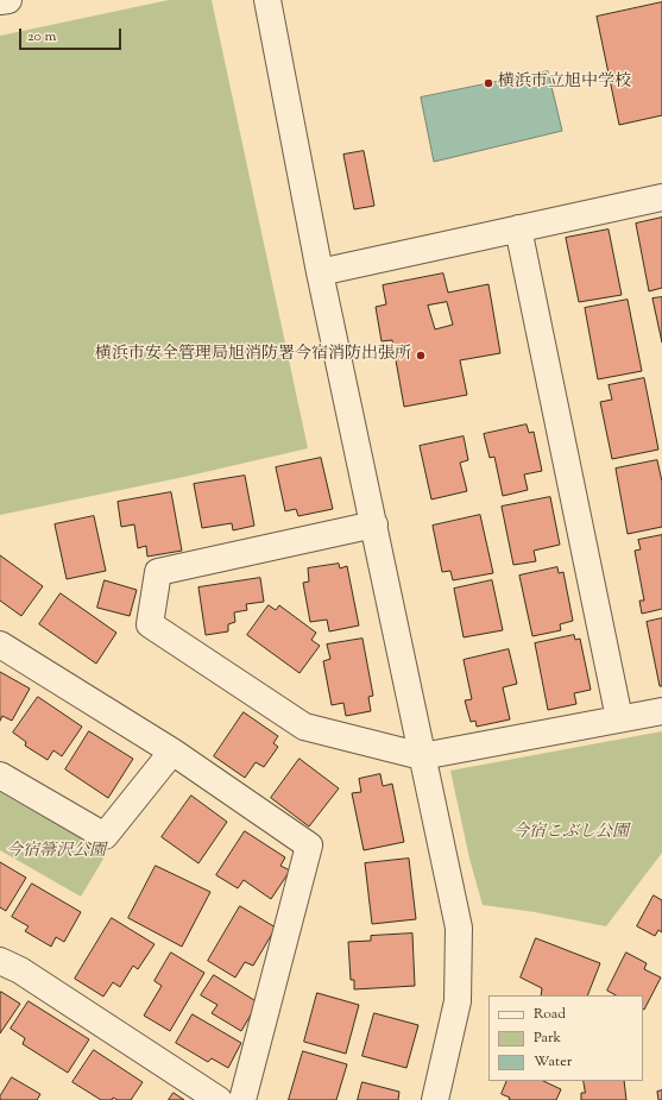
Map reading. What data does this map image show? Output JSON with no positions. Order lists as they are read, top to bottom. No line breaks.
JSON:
{"parks":["今宿こぶし公園","今宿箒沢公園"],"places":["横浜市立旭中学校","横浜市安全管理局旭消防署今宿消防出張所"],"legend":["Road","Park","Water"],"scale_bar":"20 m"}
